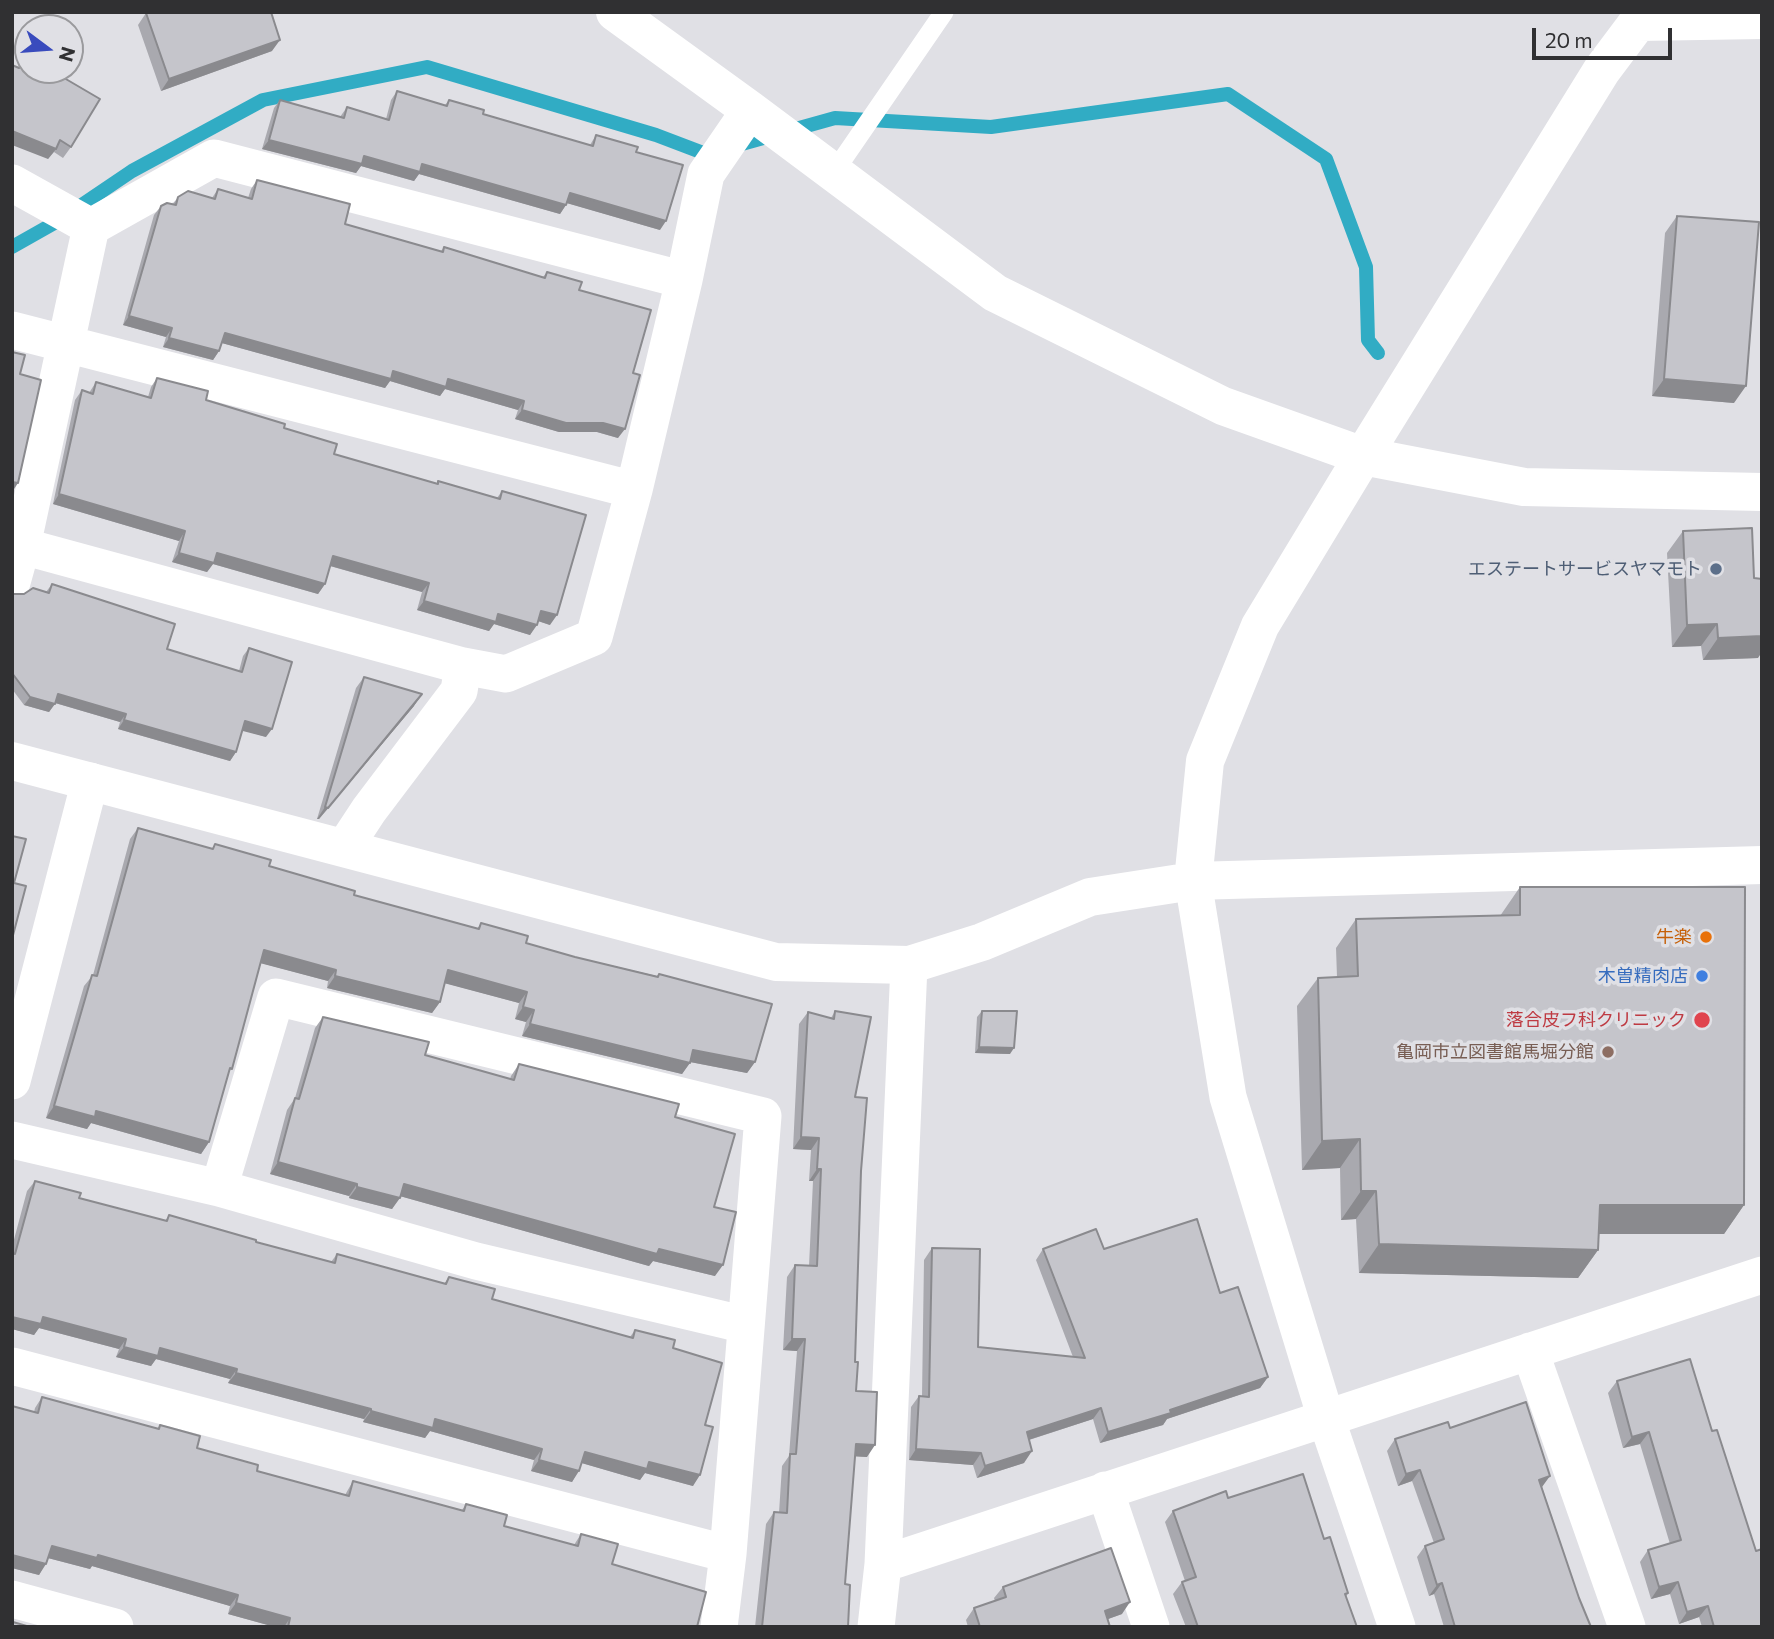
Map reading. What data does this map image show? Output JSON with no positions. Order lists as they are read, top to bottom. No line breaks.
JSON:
{"places":["エステートサービスヤマモト","牛楽","木曽精肉店","落合皮フ科クリニック","亀岡市立図書館馬堀分館"],"scale_bar":"20 m","north":"right"}
